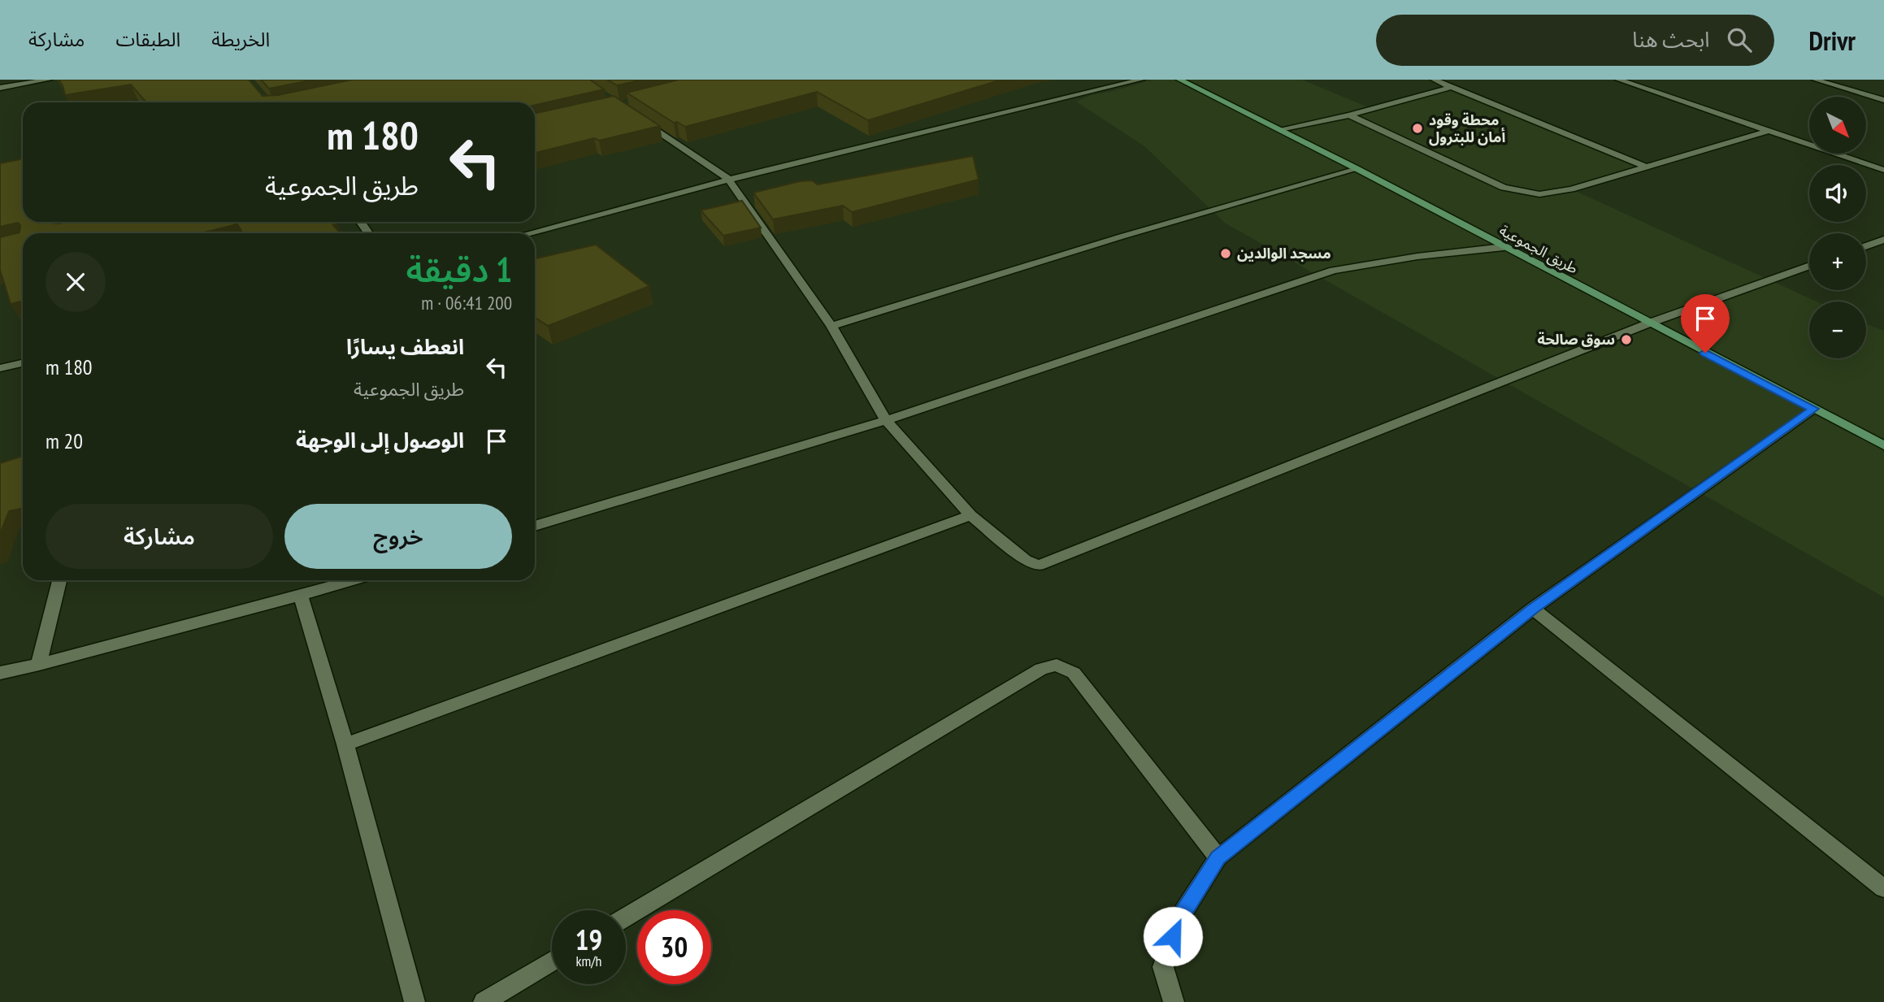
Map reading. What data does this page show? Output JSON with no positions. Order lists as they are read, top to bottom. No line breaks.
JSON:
{"streets":{"main road":["طريق الجموعية"]},"places":["محطة وقود أمان للبترول","مسجد الوالدين","سوق صالحة"],"north":"bottom right","page":{"header":"Drivr","search":"ابحث هنا","nav":["الخريطة","الطبقات","مشاركة"],"map_buttons":["+","−"],"turn":["180 m","طريق الجموعية"],"heading":["1 دقيقة","200 m · 06:41"],"list":[{"name":"انعطف يسارًا","note":"طريق الجموعية","value":"180 m"},{"name":"الوصول إلى الوجهة","value":"20 m"}],"buttons":["خروج","مشاركة"],"speed":"19 km/h","limit":"30"}}
